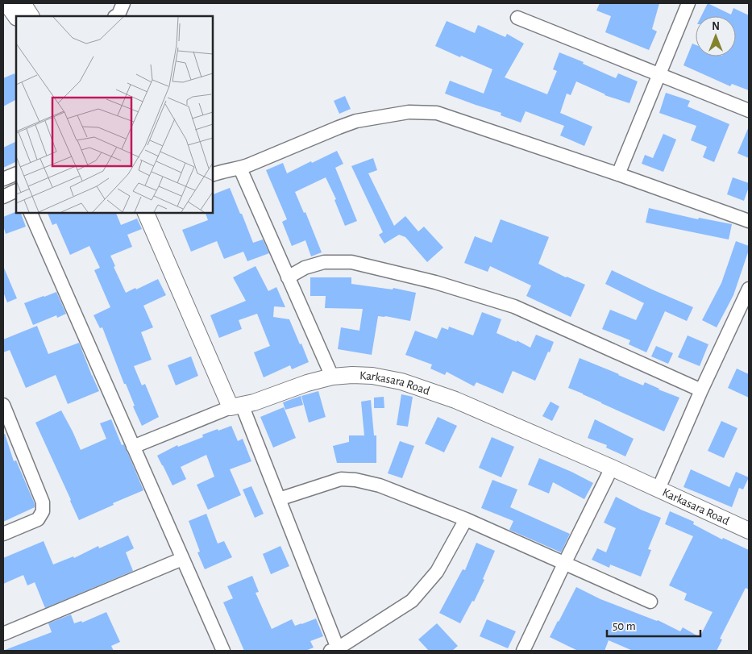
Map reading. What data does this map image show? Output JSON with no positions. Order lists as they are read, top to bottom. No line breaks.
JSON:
{"streets":{"main road":["Karkasara Road"]},"scale_bar":"50 m","north":"top"}
